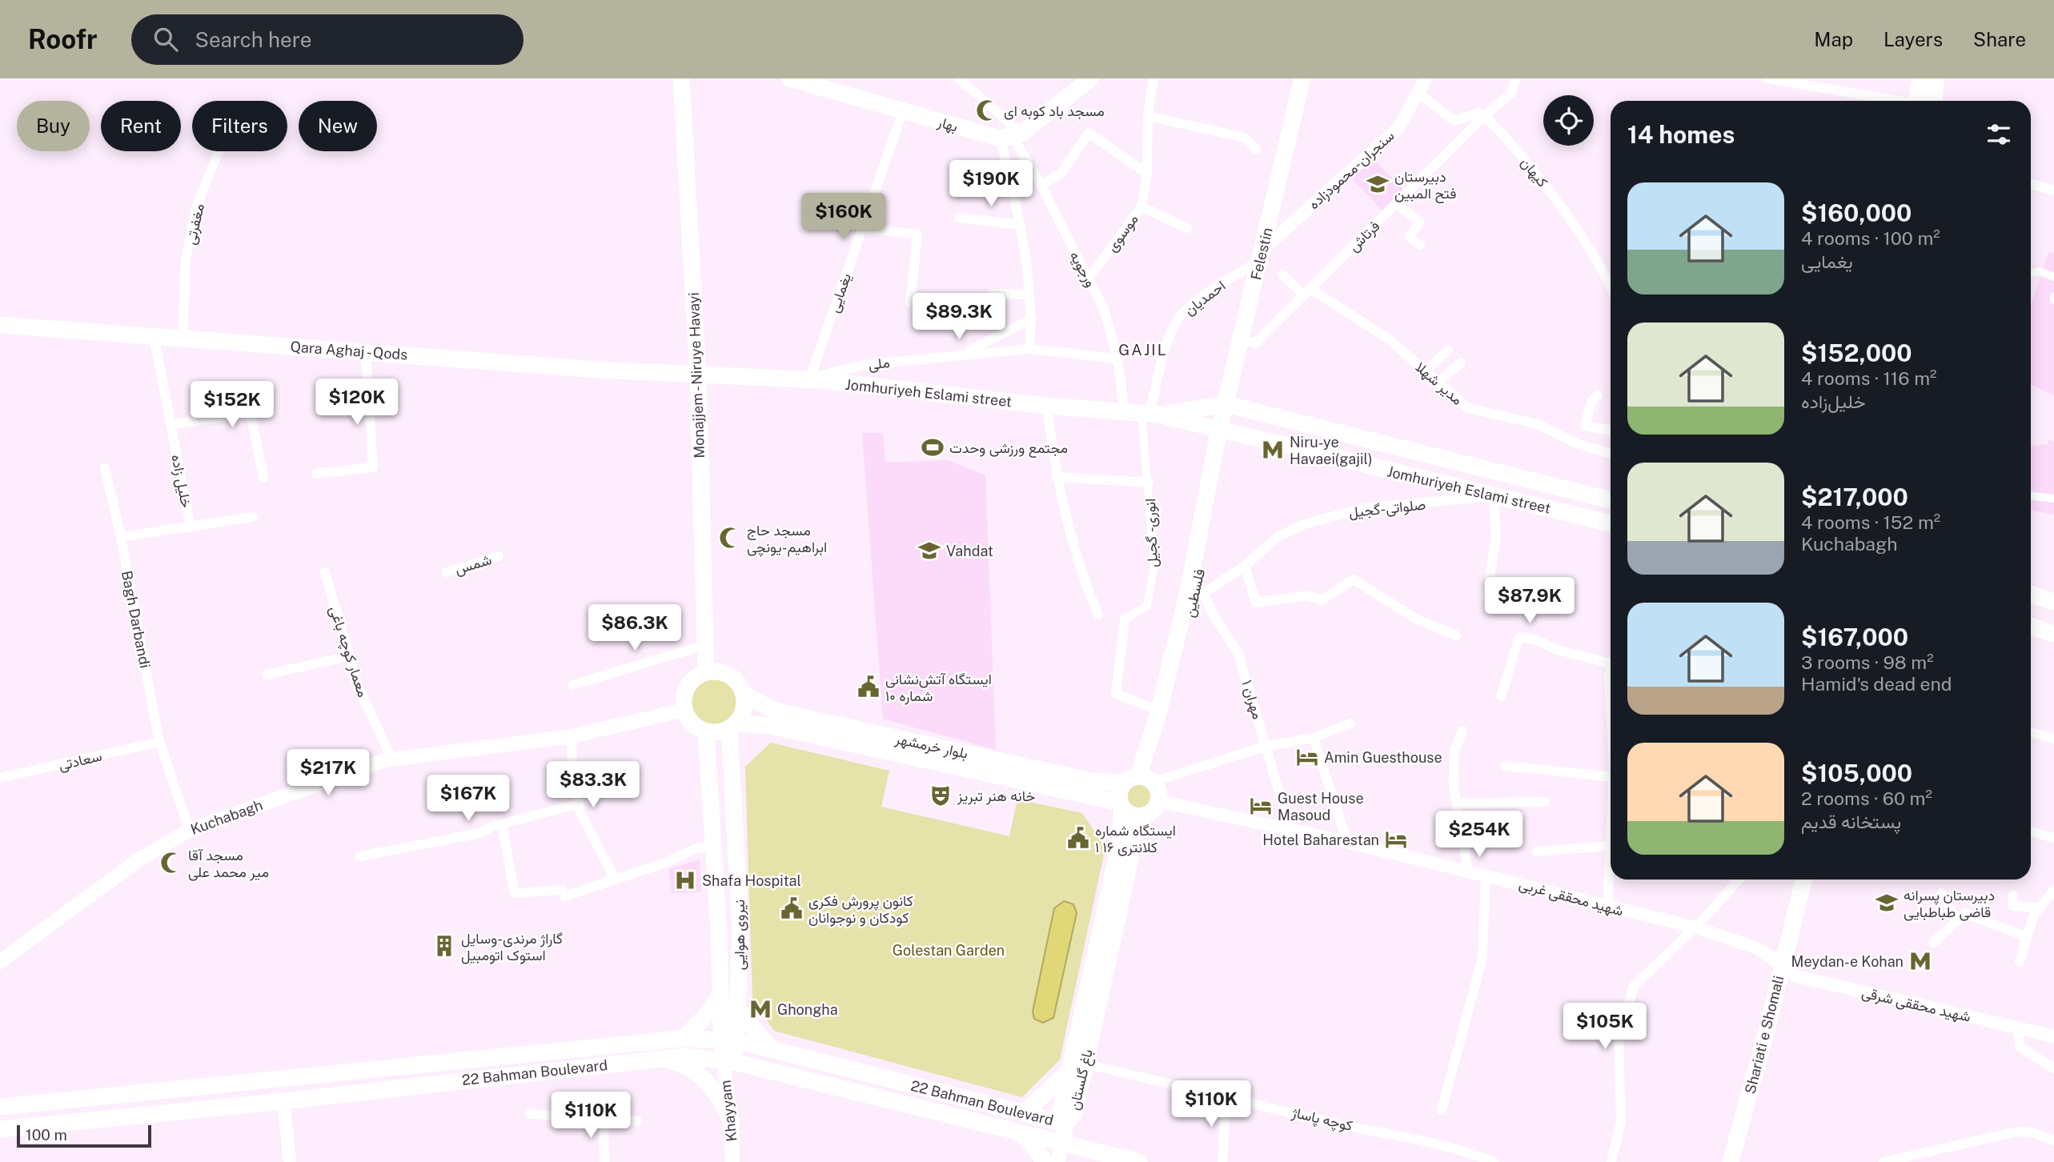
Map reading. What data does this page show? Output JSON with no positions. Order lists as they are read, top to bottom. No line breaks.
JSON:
{"streets":{"main road":["بهار","Felestin","Qara Aghaj - Qods","Monajjem - Niruye Havayi","Jomhuriyeh Eslami street","فلسطین","بلوار خرمشهر","Kuchabagh","نیروی هوایی","Shariati e Shomali","22 Bahman Boulevard","باغ گلستان","Khayyam"],"street":["سنجران-محمودزاده","کیهان","مغفرتی","موسوی","فرتاش","ورجویه","یغمایی","احمدیان","ملی","مدیر شهلا","خلیل زاده","صلواتی-گجیل","انوری - گجیل","شمس","Bagh Darbandi","معمار کوچه باغی","مهران ۱","سعادتی","شهید محققی غربی","شهید محققی شرقی","کوچه پاساژ"]},"crossings":[["بهار","ورجویه"],["بهار","یغمایی"],["سنجران-محمودزاده","Felestin"],["سنجران-محمودزاده","احمدیان"],["کیهان","فرتاش"],["مغفرتی","Qara Aghaj - Qods"],["موسوی","ورجویه"],["فرتاش","Felestin"],["فرتاش","مدیر شهلا"],["Felestin","احمدیان"],["Felestin","Jomhuriyeh Eslami street"],["Felestin","فلسطین"],["ورجویه","احمدیان"],["ورجویه","ملی"],["ورجویه","Jomhuriyeh Eslami street"],["ورجویه","انوری - گجیل"],["یغمایی","ملی"],["یغمایی","Jomhuriyeh Eslami street"],["احمدیان","Jomhuriyeh Eslami street"],["احمدیان","انوری - گجیل"],["Qara Aghaj - Qods","Monajjem - Niruye Havayi"],["Qara Aghaj - Qods","Jomhuriyeh Eslami street"],["Qara Aghaj - Qods","خلیل زاده"],["ملی","Jomhuriyeh Eslami street"],["Monajjem - Niruye Havayi","Jomhuriyeh Eslami street"],["Monajjem - Niruye Havayi","بلوار خرمشهر"],["Monajjem - Niruye Havayi","Kuchabagh"],["Monajjem - Niruye Havayi","نیروی هوایی"],["Jomhuriyeh Eslami street","صلواتی-گجیل"],["Jomhuriyeh Eslami street","انوری - گجیل"],["Jomhuriyeh Eslami street","فلسطین"],["صلواتی-گجیل","فلسطین"],["صلواتی-گجیل","مهران ۱"],["انوری - گجیل","فلسطین"],["فلسطین","مهران ۱"],["فلسطین","بلوار خرمشهر"],["فلسطین","شهید محققی غربی"],["فلسطین","باغ گلستان"],["Bagh Darbandi","سعادتی"],["Bagh Darbandi","Kuchabagh"],["معمار کوچه باغی","Kuchabagh"],["مهران ۱","شهید محققی غربی"],["بلوار خرمشهر","Kuchabagh"],["بلوار خرمشهر","شهید محققی غربی"],["بلوار خرمشهر","نیروی هوایی"],["بلوار خرمشهر","باغ گلستان"],["Kuchabagh","نیروی هوایی"],["شهید محققی غربی","شهید محققی شرقی"],["شهید محققی غربی","Shariati e Shomali"],["شهید محققی غربی","باغ گلستان"],["نیروی هوایی","22 Bahman Boulevard"],["شهید محققی شرقی","Shariati e Shomali"],["22 Bahman Boulevard","باغ گلستان"],["22 Bahman Boulevard","Khayyam"],["باغ گلستان","کوچه پاساژ"]],"districts":["GAJIL"],"parks":["Golestan Garden"],"places":{"mosque":["مسجد باد کوبه ای","مسجد حاج ابراهیم-یونچی","مسجد آقا میر محمد علی"],"school or university":["دبیرستان فتح المبین","Vahdat","دبیرستان پسرانه قاضی طباطبایی"],"sports":["مجتمع ورزشی وحدت"],"metro station":["Niru-ye Havaei(gajil)","Meydan-e Kohan","Ghongha"],"public building":["ایستگاه آتش‌نشانی شماره ۱۰","ایستگاه شماره ۱ کلانتری ۱۶","کانون پرورش فکری کودکان و نوجوانان"],"hotel":["Amin Guesthouse","Guest House Masoud","Hotel Baharestan"],"theatre":["خانه هنر تبریز"],"hospital":["Shafa Hospital"],"building":["گاراژ مرندی-وسایل استوک اتومبیل"]},"scale_bar":"100 m","page":{"header":"Roofr","search":"Search here","nav":["Map","Layers","Share"],"chip":["Buy","Rent","Filters","New"],"heading":"14 homes","price":["$190K","$160K","$89.3K","$120K","$152K","$87.9K","$86.3K","$217K","$83.3K","$167K","$254K","$105K","$110K","$110K"],"list":[{"name":"$160,000","note":"4 rooms · 100 m² · یغمایی"},{"name":"$152,000","note":"4 rooms · 116 m² · خلیل‌زاده"},{"name":"$217,000","note":"4 rooms · 152 m² · Kuchabagh"},{"name":"$167,000","note":"3 rooms · 98 m² · Hamid's dead end"},{"name":"$105,000","note":"2 rooms · 60 m² · پستخانه قدیم"}],"scale":"100 m"}}
